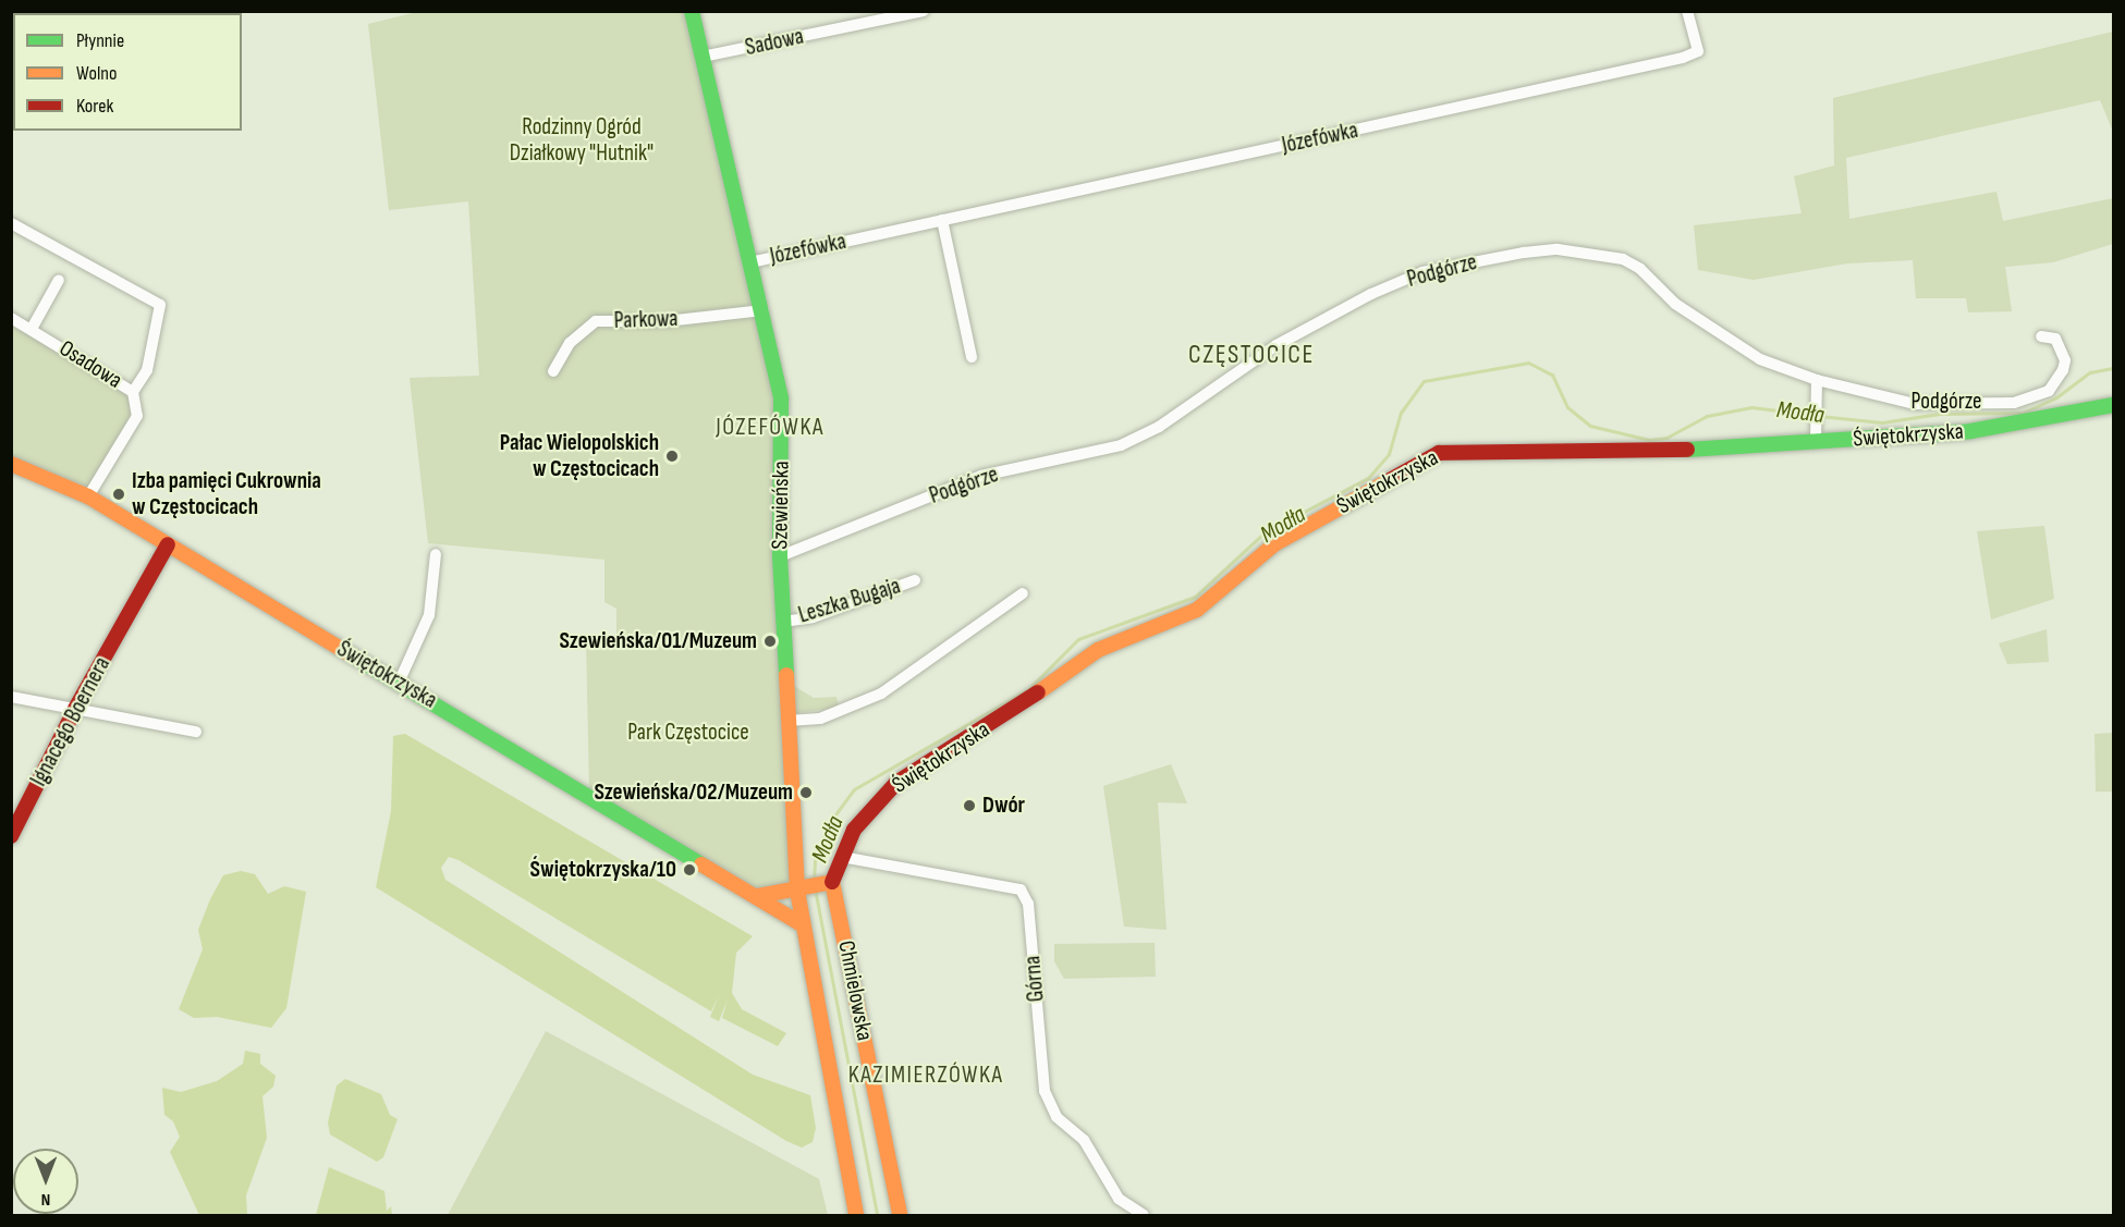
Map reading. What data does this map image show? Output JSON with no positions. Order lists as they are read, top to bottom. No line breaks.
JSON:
{"streets":{"street":["Sadowa","Józefówka","Podgórze","Parkowa","Osadowa","Świętokrzyska","Szewieńska","Leszka Bugaja","Ignacego Boernera","Górna","Chmielowska"]},"crossings":[["Sadowa","Szewieńska"],["Józefówka","Szewieńska"],["Podgórze","Szewieńska"],["Parkowa","Szewieńska"],["Osadowa","Świętokrzyska"],["Świętokrzyska","Szewieńska"],["Świętokrzyska","Ignacego Boernera"],["Świętokrzyska","Górna"],["Świętokrzyska","Chmielowska"],["Szewieńska","Leszka Bugaja"],["Szewieńska","Chmielowska"]],"districts":["CZĘSTOCICE","JÓZEFÓWKA","KAZIMIERZÓWKA"],"water":["Modła"],"parks":["Rodzinny Ogród Działkowy \"Hutnik\"","Park Częstocice"],"places":["Pałac Wielopolskich w Częstocicach","Izba pamięci Cukrownia w Częstocicach","Szewieńska/01/Muzeum","Szewieńska/02/Muzeum","Dwór","Świętokrzyska/10"],"legend":["Płynnie","Wolno","Korek"],"north":"bottom"}
